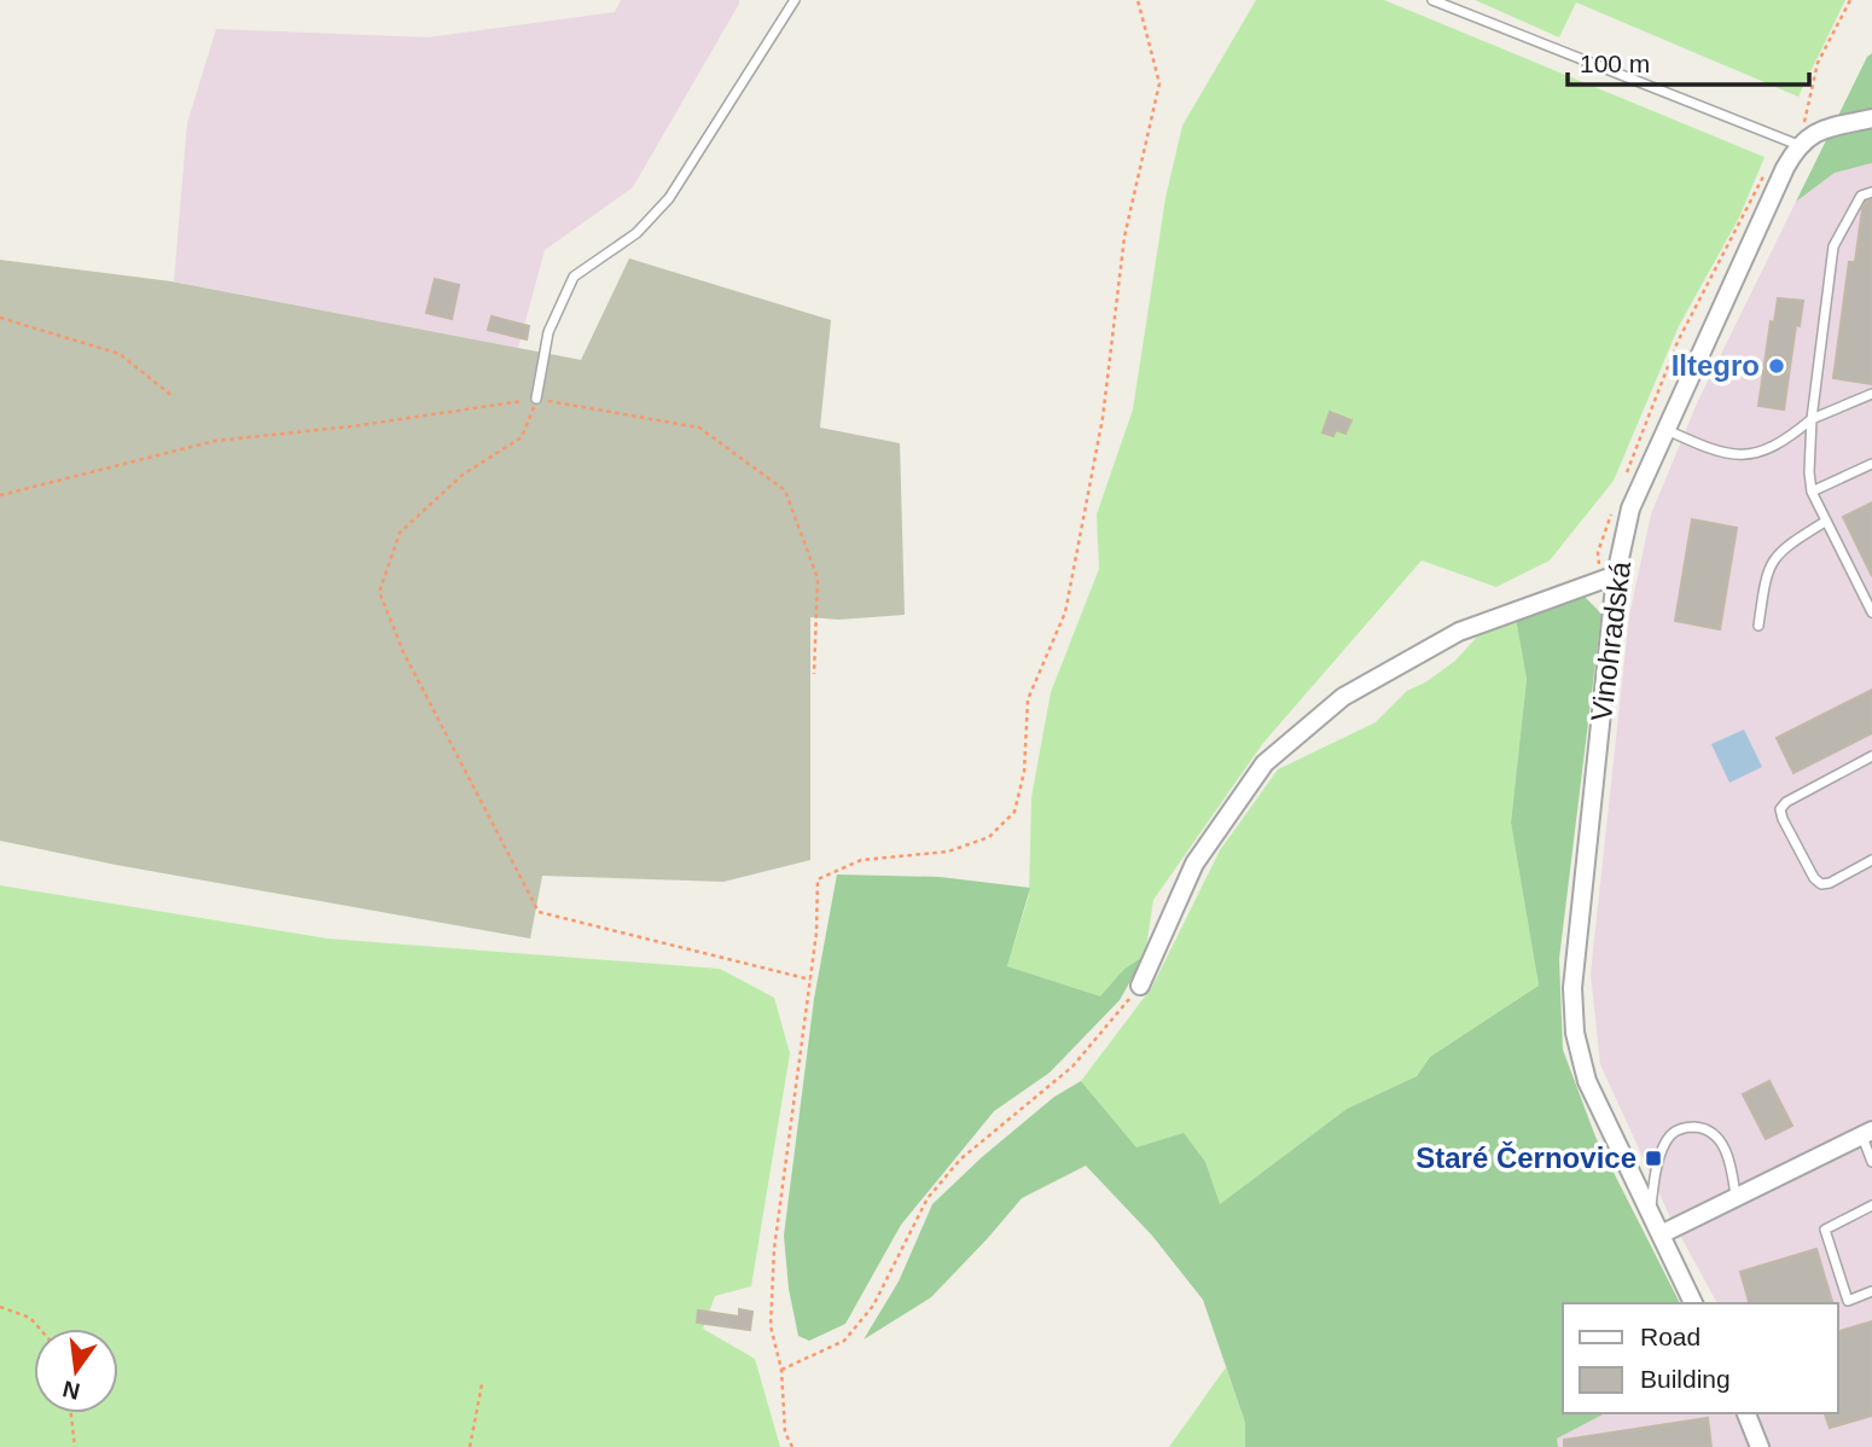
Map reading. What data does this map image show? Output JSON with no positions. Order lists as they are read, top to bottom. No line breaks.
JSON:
{"streets":{"street":["Vinohradská"]},"places":{"other":["Iltegro"],"transit":["Staré Černovice"]},"legend":["Road","Building"],"scale_bar":"100 m","north":"bottom"}
